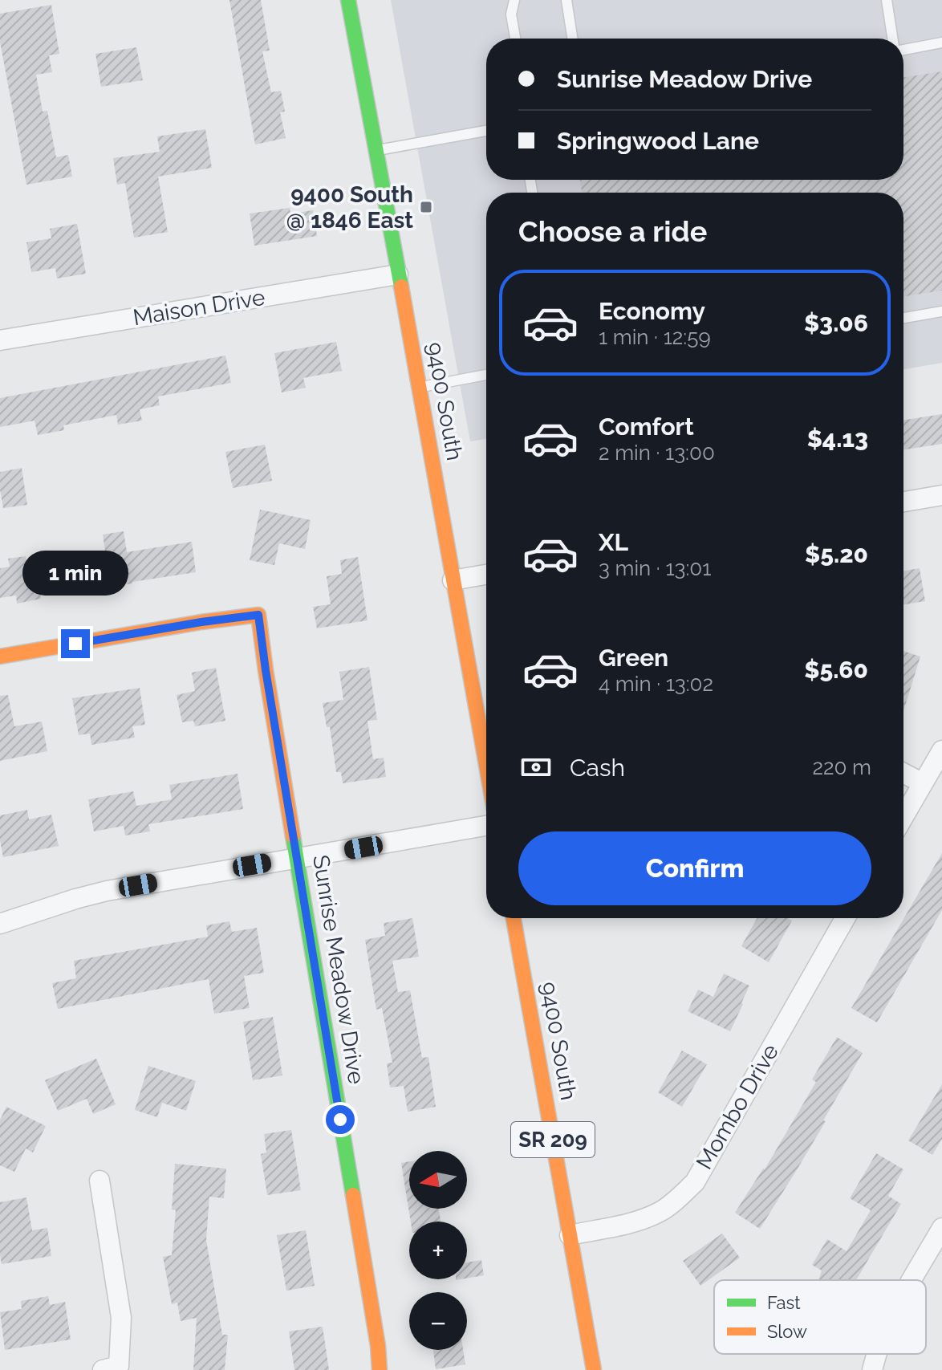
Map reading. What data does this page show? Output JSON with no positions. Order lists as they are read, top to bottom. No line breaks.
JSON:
{"streets":{"main road":["9400 South","Sunrise Meadow Drive","SR 209"],"street":["Maison Drive","Mombo Drive"]},"crossings":[["Maison Drive","9400 South"],["9400 South","Mombo Drive"]],"places":{"transit":["9400 South @ 1846 East"]},"legend":["Fast","Slow"],"north":"left","page":{"banner":["Sunrise Meadow Drive","Springwood Lane"],"heading":"Choose a ride","list":[{"name":"Economy","note":"1 min · 12:59","value":"$3.06"},{"name":"Comfort","note":"2 min · 13:00","value":"$4.13"},{"name":"XL","note":"3 min · 13:01","value":"$5.20"},{"name":"Green","note":"4 min · 13:02","value":"$5.60"}],"bubble":"1 min","pay":["Cash","220 m"],"buttons":"Confirm","map_buttons":["+","−"]}}
